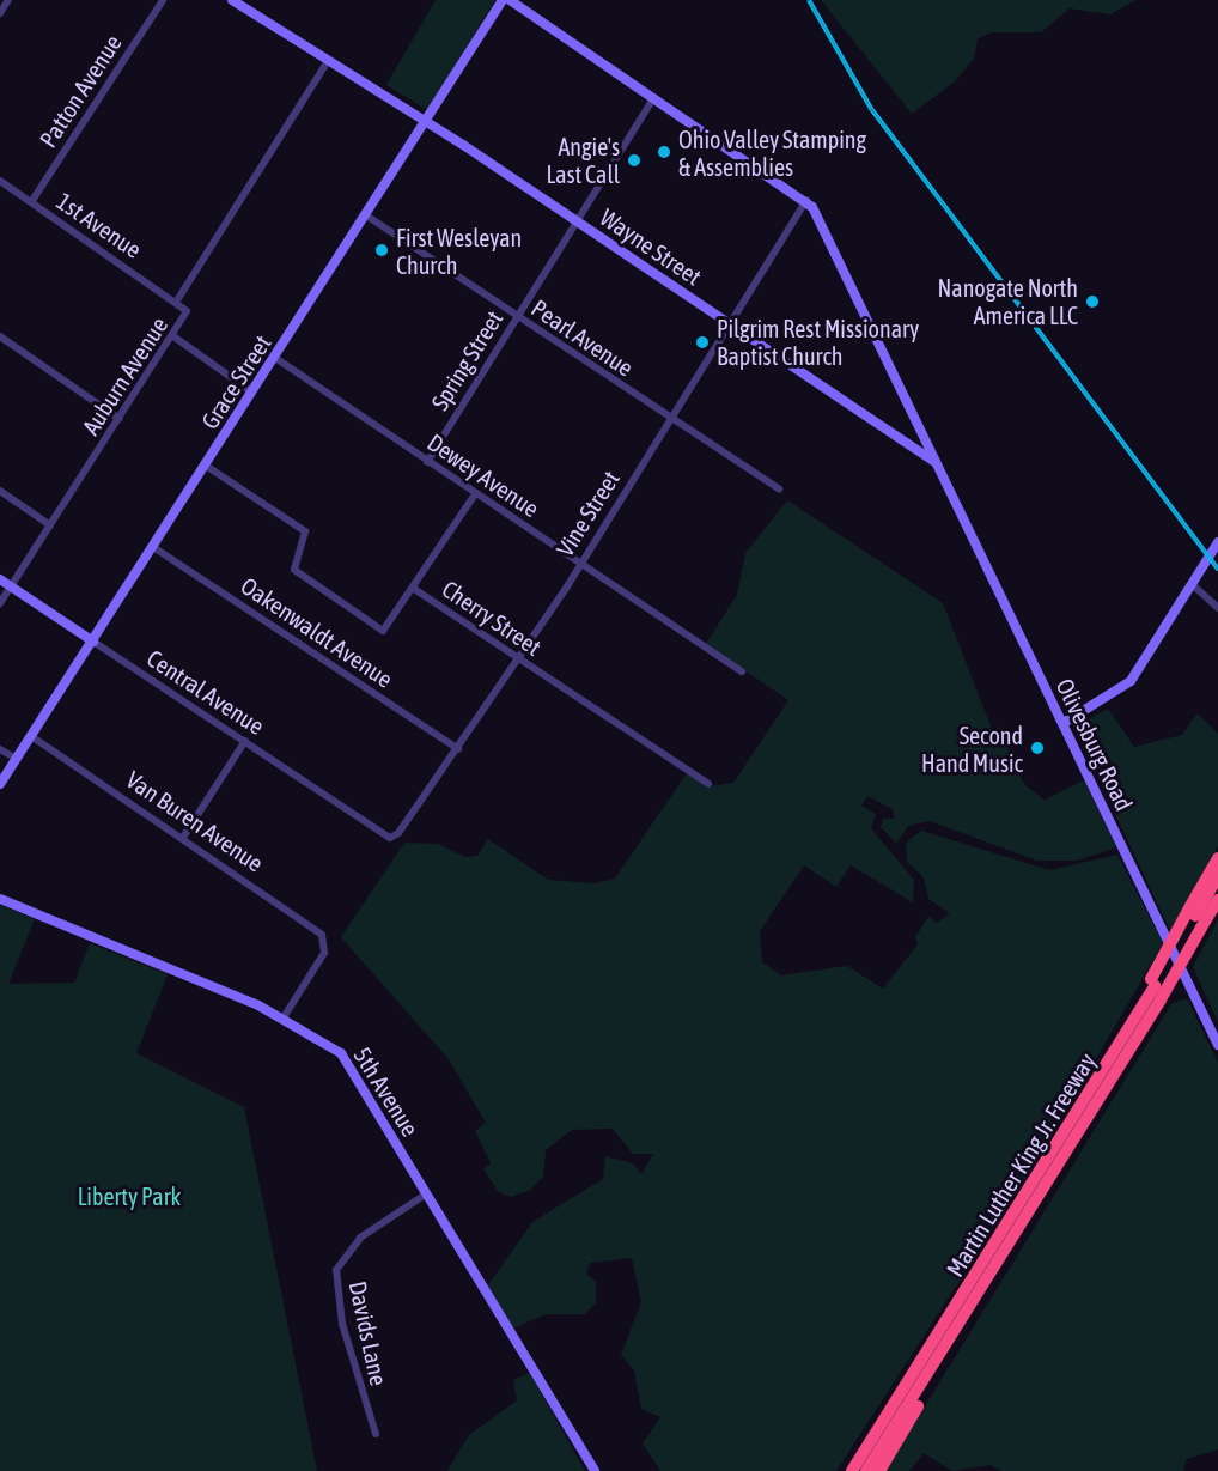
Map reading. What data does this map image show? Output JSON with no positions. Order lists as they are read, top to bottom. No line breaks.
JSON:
{"streets":{"highway":["Martin Luther King Jr. Freeway"],"street":["Patton Avenue","1st Avenue","Wayne Street","Pearl Avenue","Spring Street","Auburn Avenue","Grace Street","Dewey Avenue","Vine Street","Cherry Street","Oakenwaldt Avenue","Central Avenue","Olivesburg Road","Van Buren Avenue","5th Avenue","Davids Lane"]},"crossings":[["Patton Avenue","1st Avenue"],["1st Avenue","Auburn Avenue"],["Wayne Street","Spring Street"],["Wayne Street","Auburn Avenue"],["Wayne Street","Grace Street"],["Wayne Street","Vine Street"],["Wayne Street","Olivesburg Road"],["Pearl Avenue","Spring Street"],["Pearl Avenue","Grace Street"],["Pearl Avenue","Vine Street"],["Spring Street","Dewey Avenue"],["Auburn Avenue","Central Avenue"],["Grace Street","Dewey Avenue"],["Grace Street","Cherry Street"],["Grace Street","Oakenwaldt Avenue"],["Grace Street","Central Avenue"],["Grace Street","Van Buren Avenue"],["Dewey Avenue","Vine Street"],["Vine Street","Cherry Street"],["Vine Street","Oakenwaldt Avenue"],["Vine Street","Central Avenue"],["Vine Street","Olivesburg Road"],["Van Buren Avenue","5th Avenue"],["5th Avenue","Davids Lane"]],"parks":["Liberty Park"],"places":["Ohio Valley Stamping & Assemblies","Angie's Last Call","First Wesleyan Church","Nanogate North America LLC","Pilgrim Rest Missionary Baptist Church","Second Hand Music"]}
